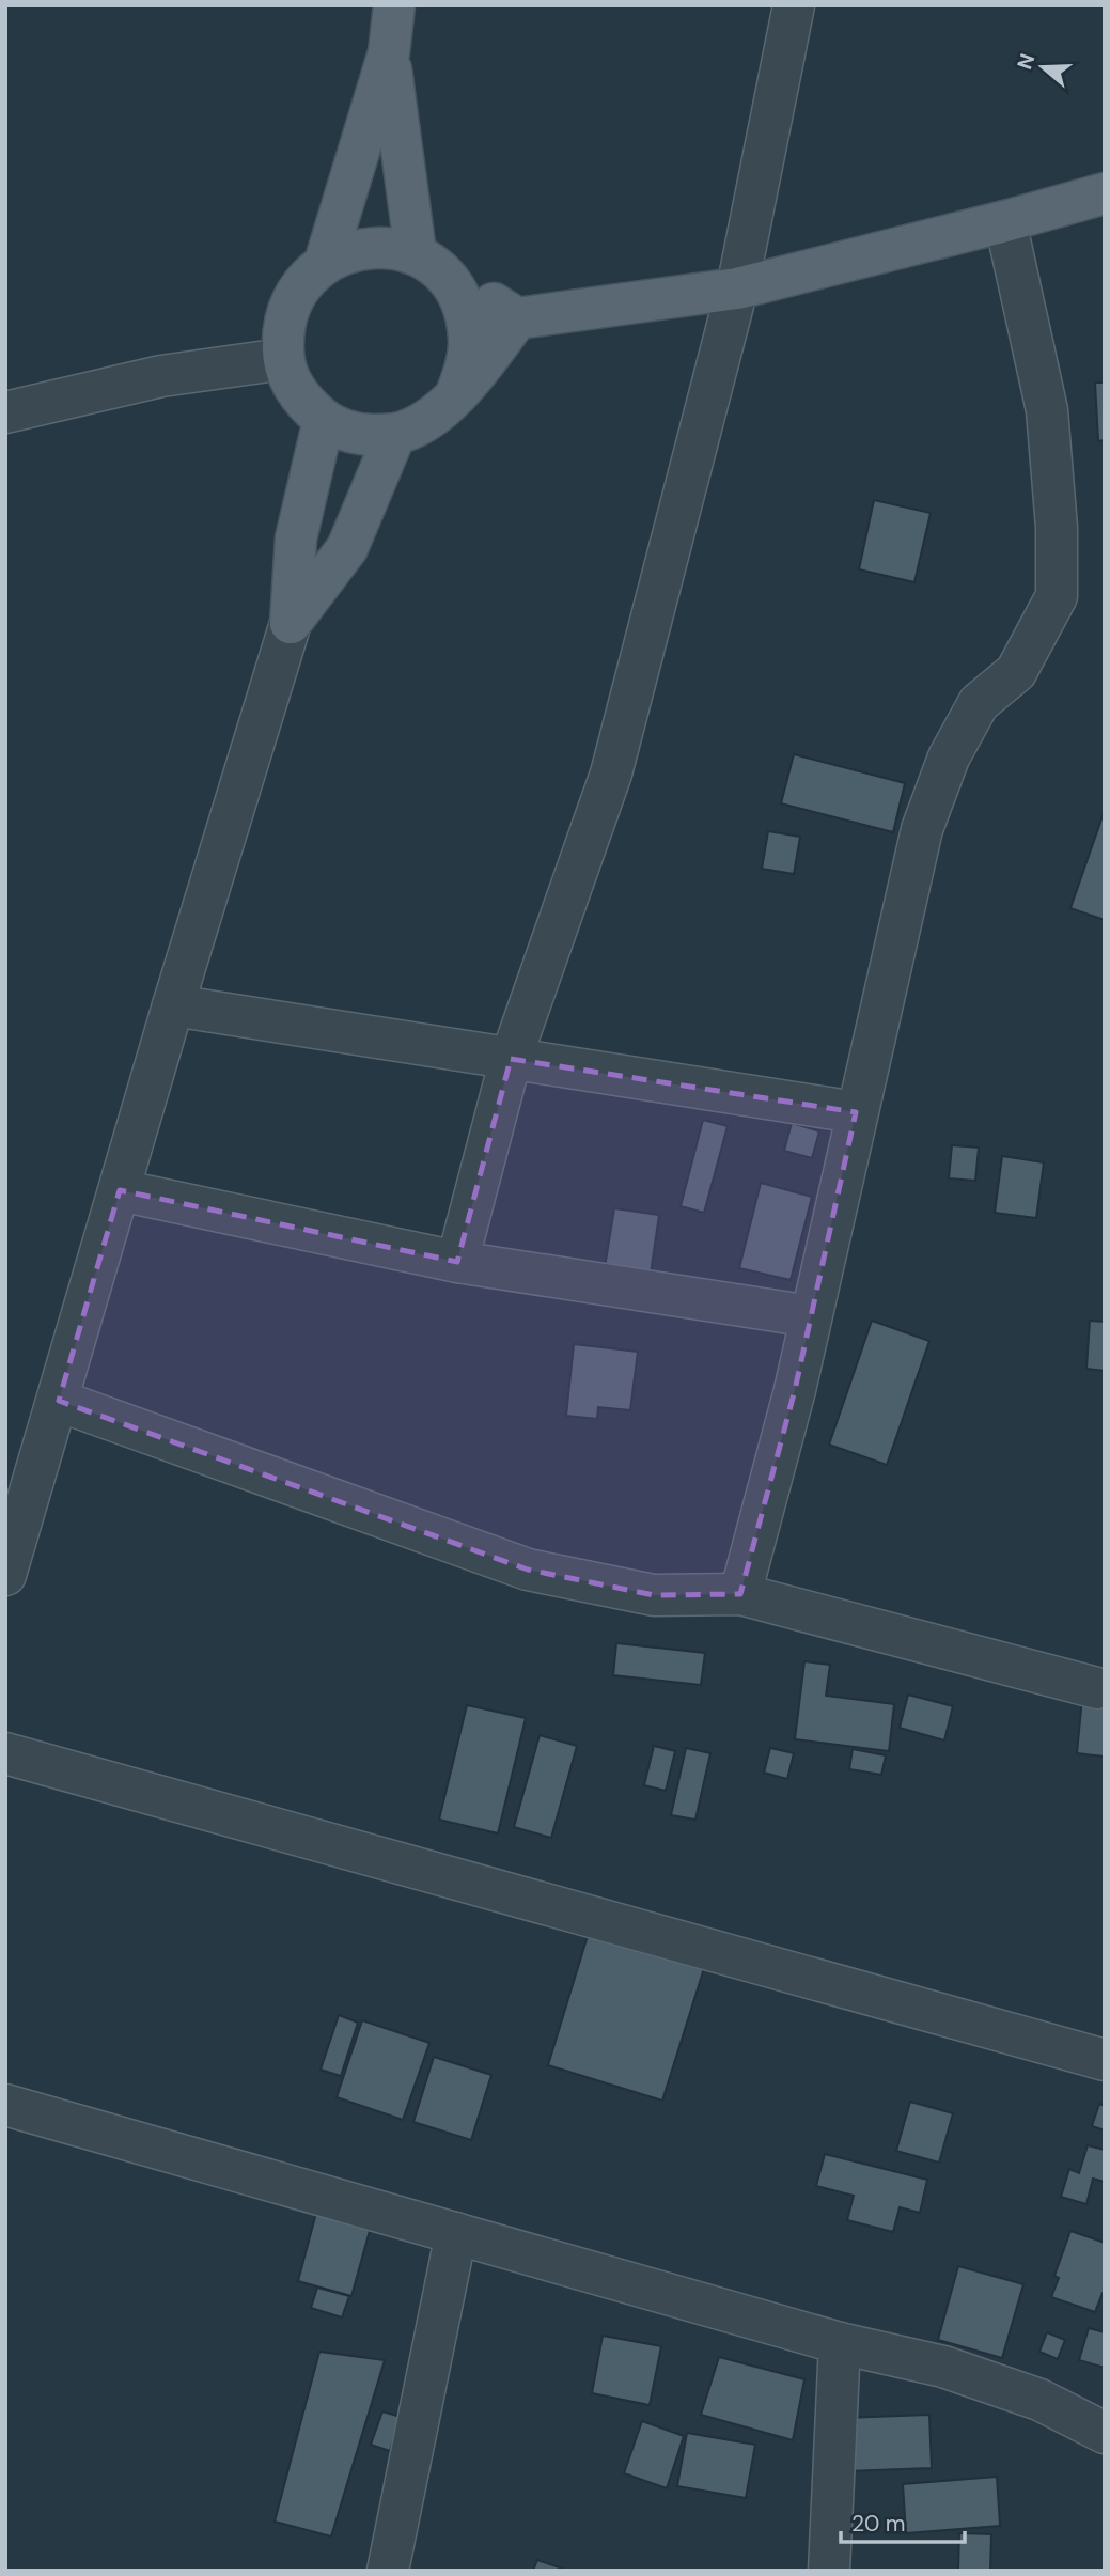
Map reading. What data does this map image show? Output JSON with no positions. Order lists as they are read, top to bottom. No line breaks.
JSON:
{"scale_bar":"20 m","north":"left"}
